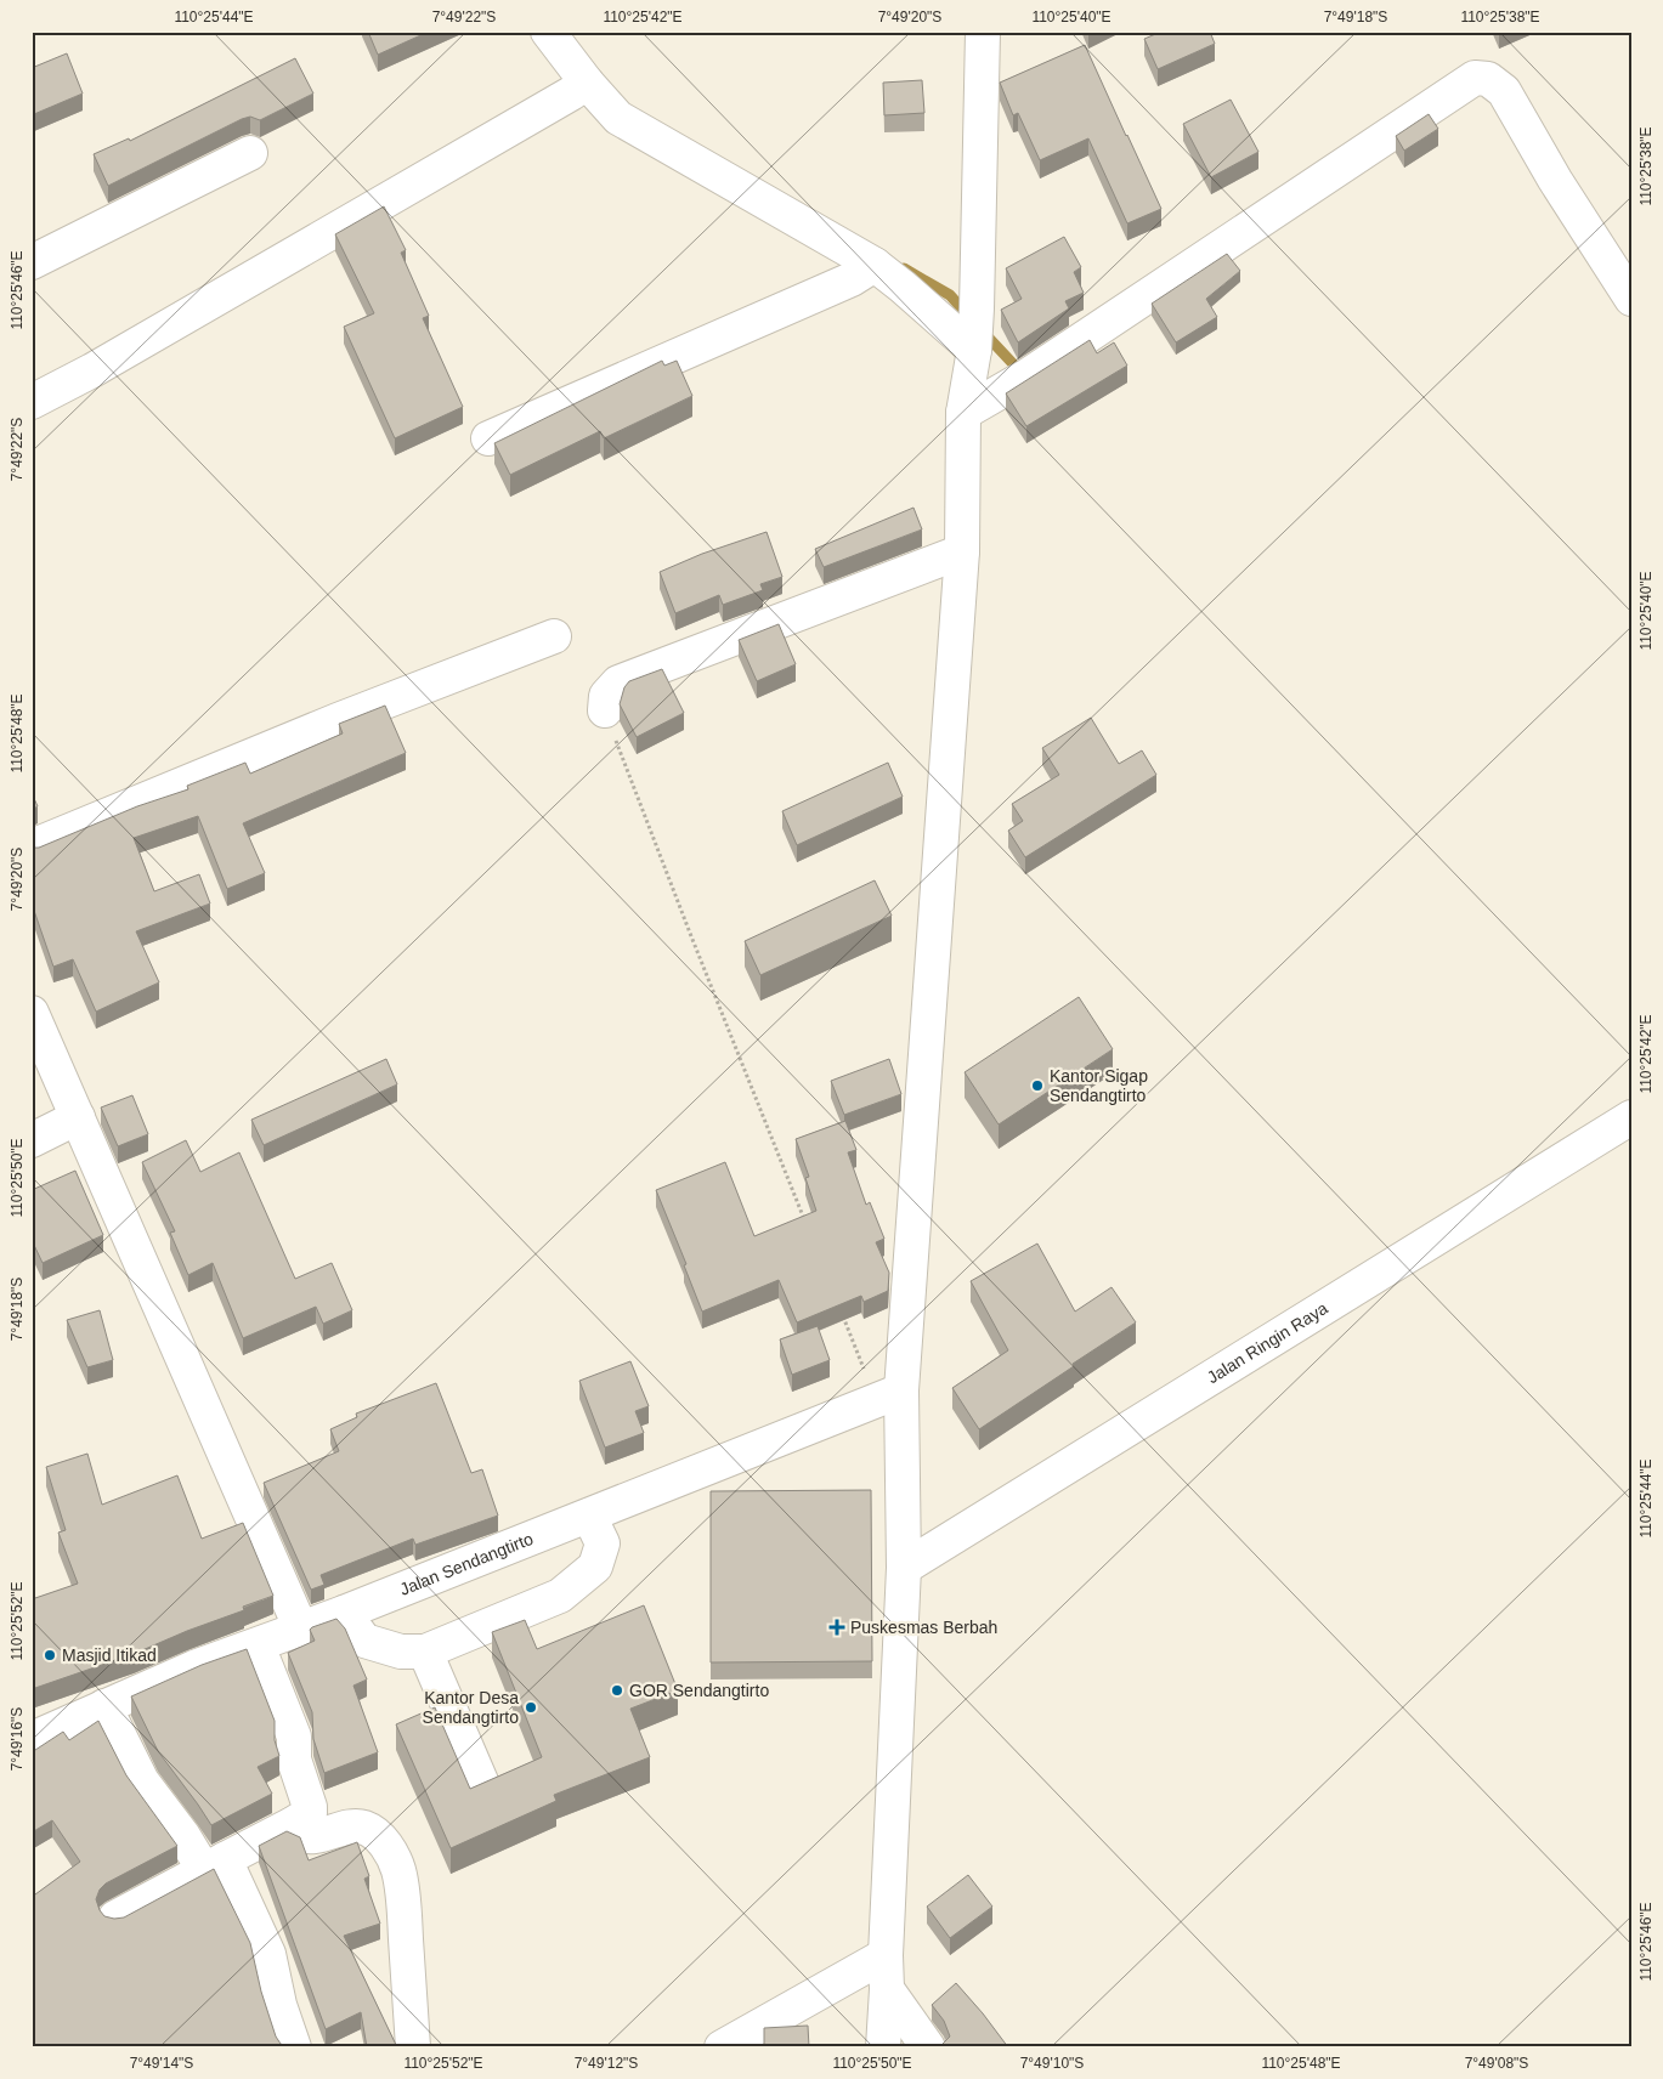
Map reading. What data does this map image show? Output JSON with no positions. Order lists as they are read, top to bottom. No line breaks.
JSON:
{"streets":{"street":["Jalan Ringin Raya","Jalan Sendangtirto"]},"places":{"other":["Kantor Sigap Sendangtirto","Masjid Itikad","GOR Sendangtirto","Kantor Desa Sendangtirto"],"health":["Puskesmas Berbah"]},"coordinates":["110°25'44\"E","7°49'22\"S","110°25'42\"E","7°49'20\"S","110°25'40\"E","7°49'18\"S","110°25'38\"E","110°25'46\"E","110°25'48\"E","110°25'50\"E","110°25'52\"E","7°49'16\"S","7°49'14\"S","7°49'12\"S","7°49'10\"S","7°49'08\"S"]}
